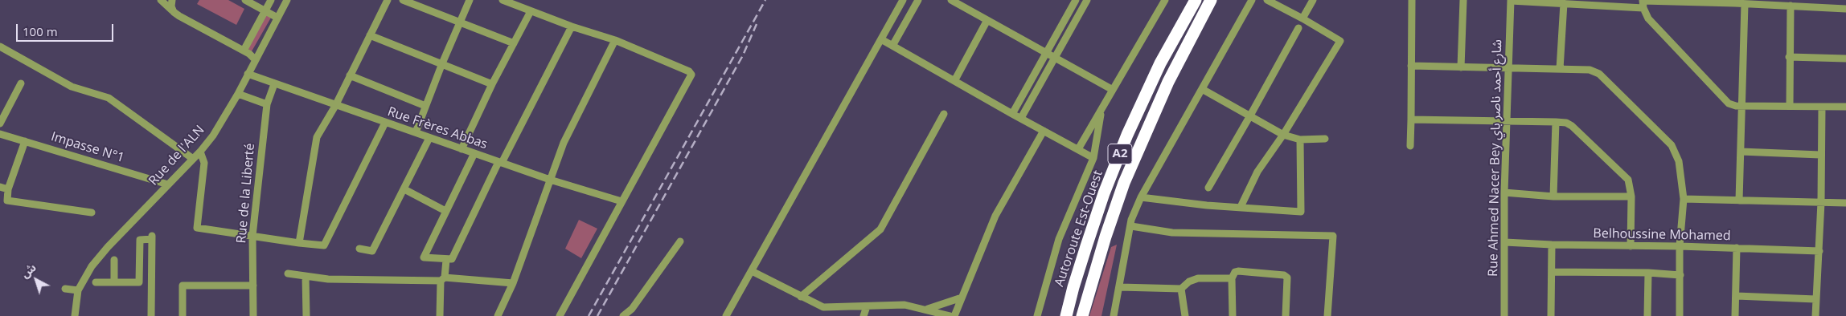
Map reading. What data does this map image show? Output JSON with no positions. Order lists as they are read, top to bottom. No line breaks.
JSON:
{"streets":{"highway":["A2","Autoroute Est-Ouest"],"street":["Rue Frères Abbas","Impasse N°1","Rue de l'ALN","Rue Ahmed Nacer Bey شارع أحمد ناصر باي","Rue de la Liberté","Belhoussine Mohamed"]},"crossings":[["Rue Frères Abbas","Rue de l'ALN"],["Rue Frères Abbas","Rue de la Liberté"],["Impasse N°1","Rue de l'ALN"],["Rue Ahmed Nacer Bey شارع أحمد ناصر باي","Belhoussine Mohamed"]],"scale_bar":"100 m","north":"top left"}
